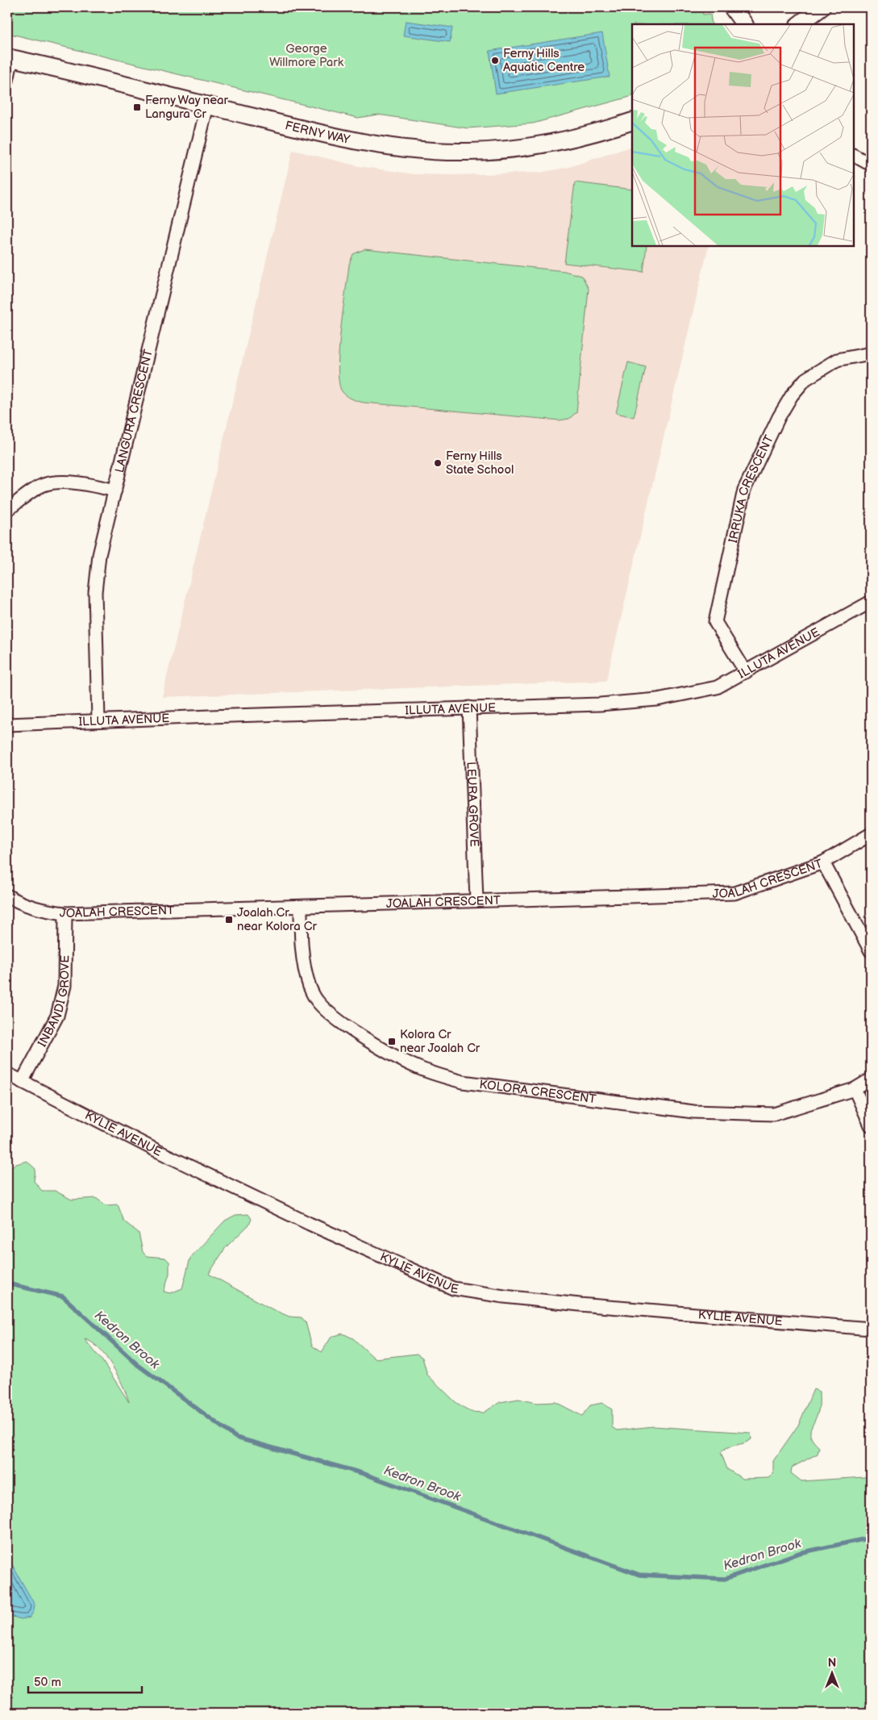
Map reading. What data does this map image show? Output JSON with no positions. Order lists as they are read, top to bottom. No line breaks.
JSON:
{"streets":{"street":["FERNY WAY","LANGURA CRESCENT","IRRUKA CRESCENT","ILLUTA AVENUE","LEURA GROVE","JOALAH CRESCENT","INBANDI GROVE","KOLORA CRESCENT","KYLIE AVENUE"]},"crossings":[["FERNY WAY","LANGURA CRESCENT"],["LANGURA CRESCENT","ILLUTA AVENUE"],["IRRUKA CRESCENT","ILLUTA AVENUE"],["ILLUTA AVENUE","LEURA GROVE"],["LEURA GROVE","JOALAH CRESCENT"],["JOALAH CRESCENT","INBANDI GROVE"],["JOALAH CRESCENT","KOLORA CRESCENT"],["INBANDI GROVE","KYLIE AVENUE"]],"water":["Kedron Brook"],"parks":["George Willmore Park"],"places":{"other":["Ferny Hills Aquatic Centre","Ferny Hills State School"],"transit":["Ferny Way near Langura Cr","Joalah Cr near Kolora Cr","Kolora Cr near Joalah Cr"]},"scale_bar":"50 m","north":"top"}
